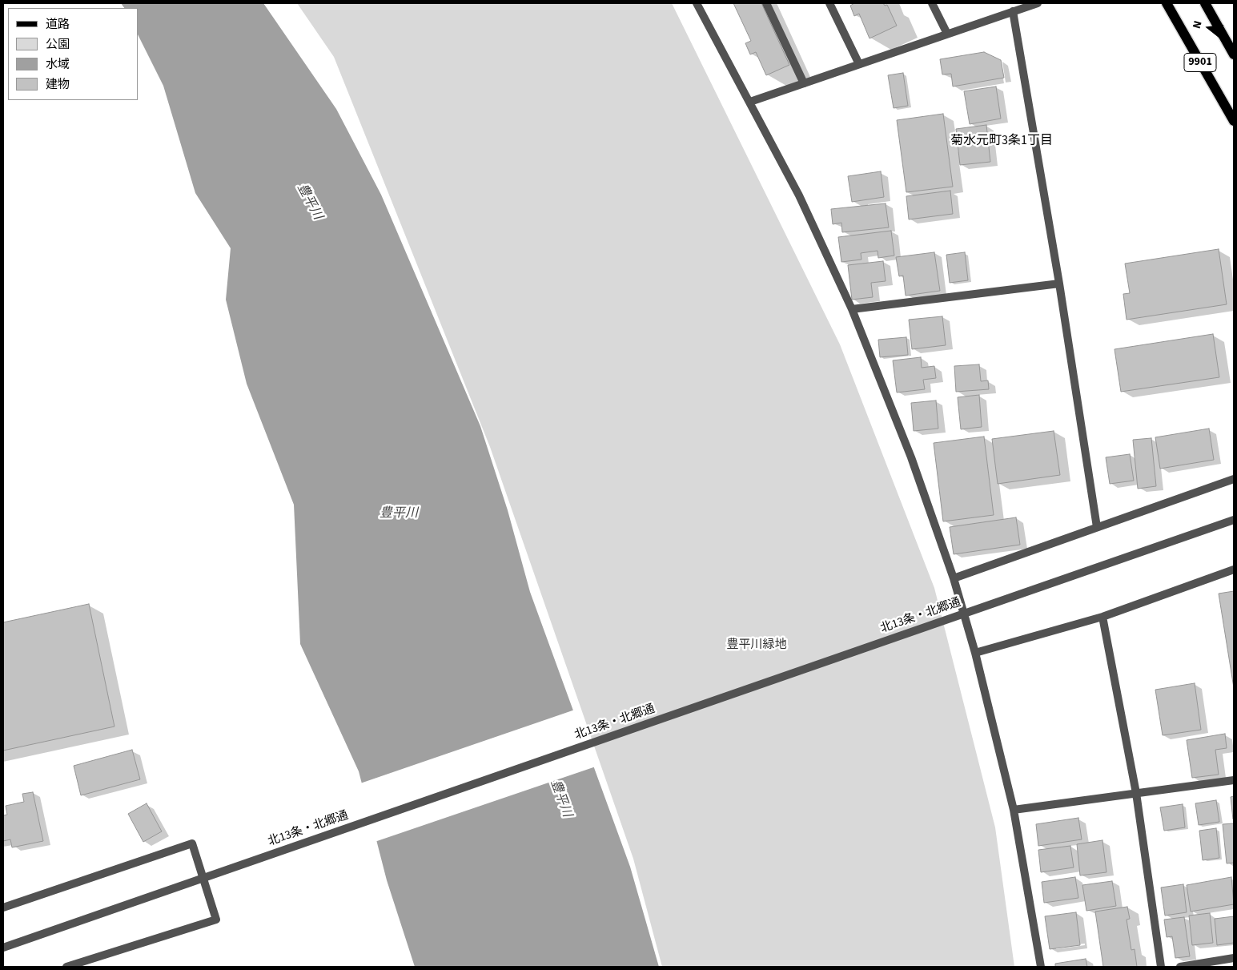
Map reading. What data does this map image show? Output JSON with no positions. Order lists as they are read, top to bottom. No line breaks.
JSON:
{"streets":{"main road":["9901"],"street":["北13条・北郷通"]},"districts":["菊水元町3条1丁目"],"water":["豊平川"],"parks":["豊平川緑地"],"legend":["道路","公園","水域","建物"],"north":"left"}
